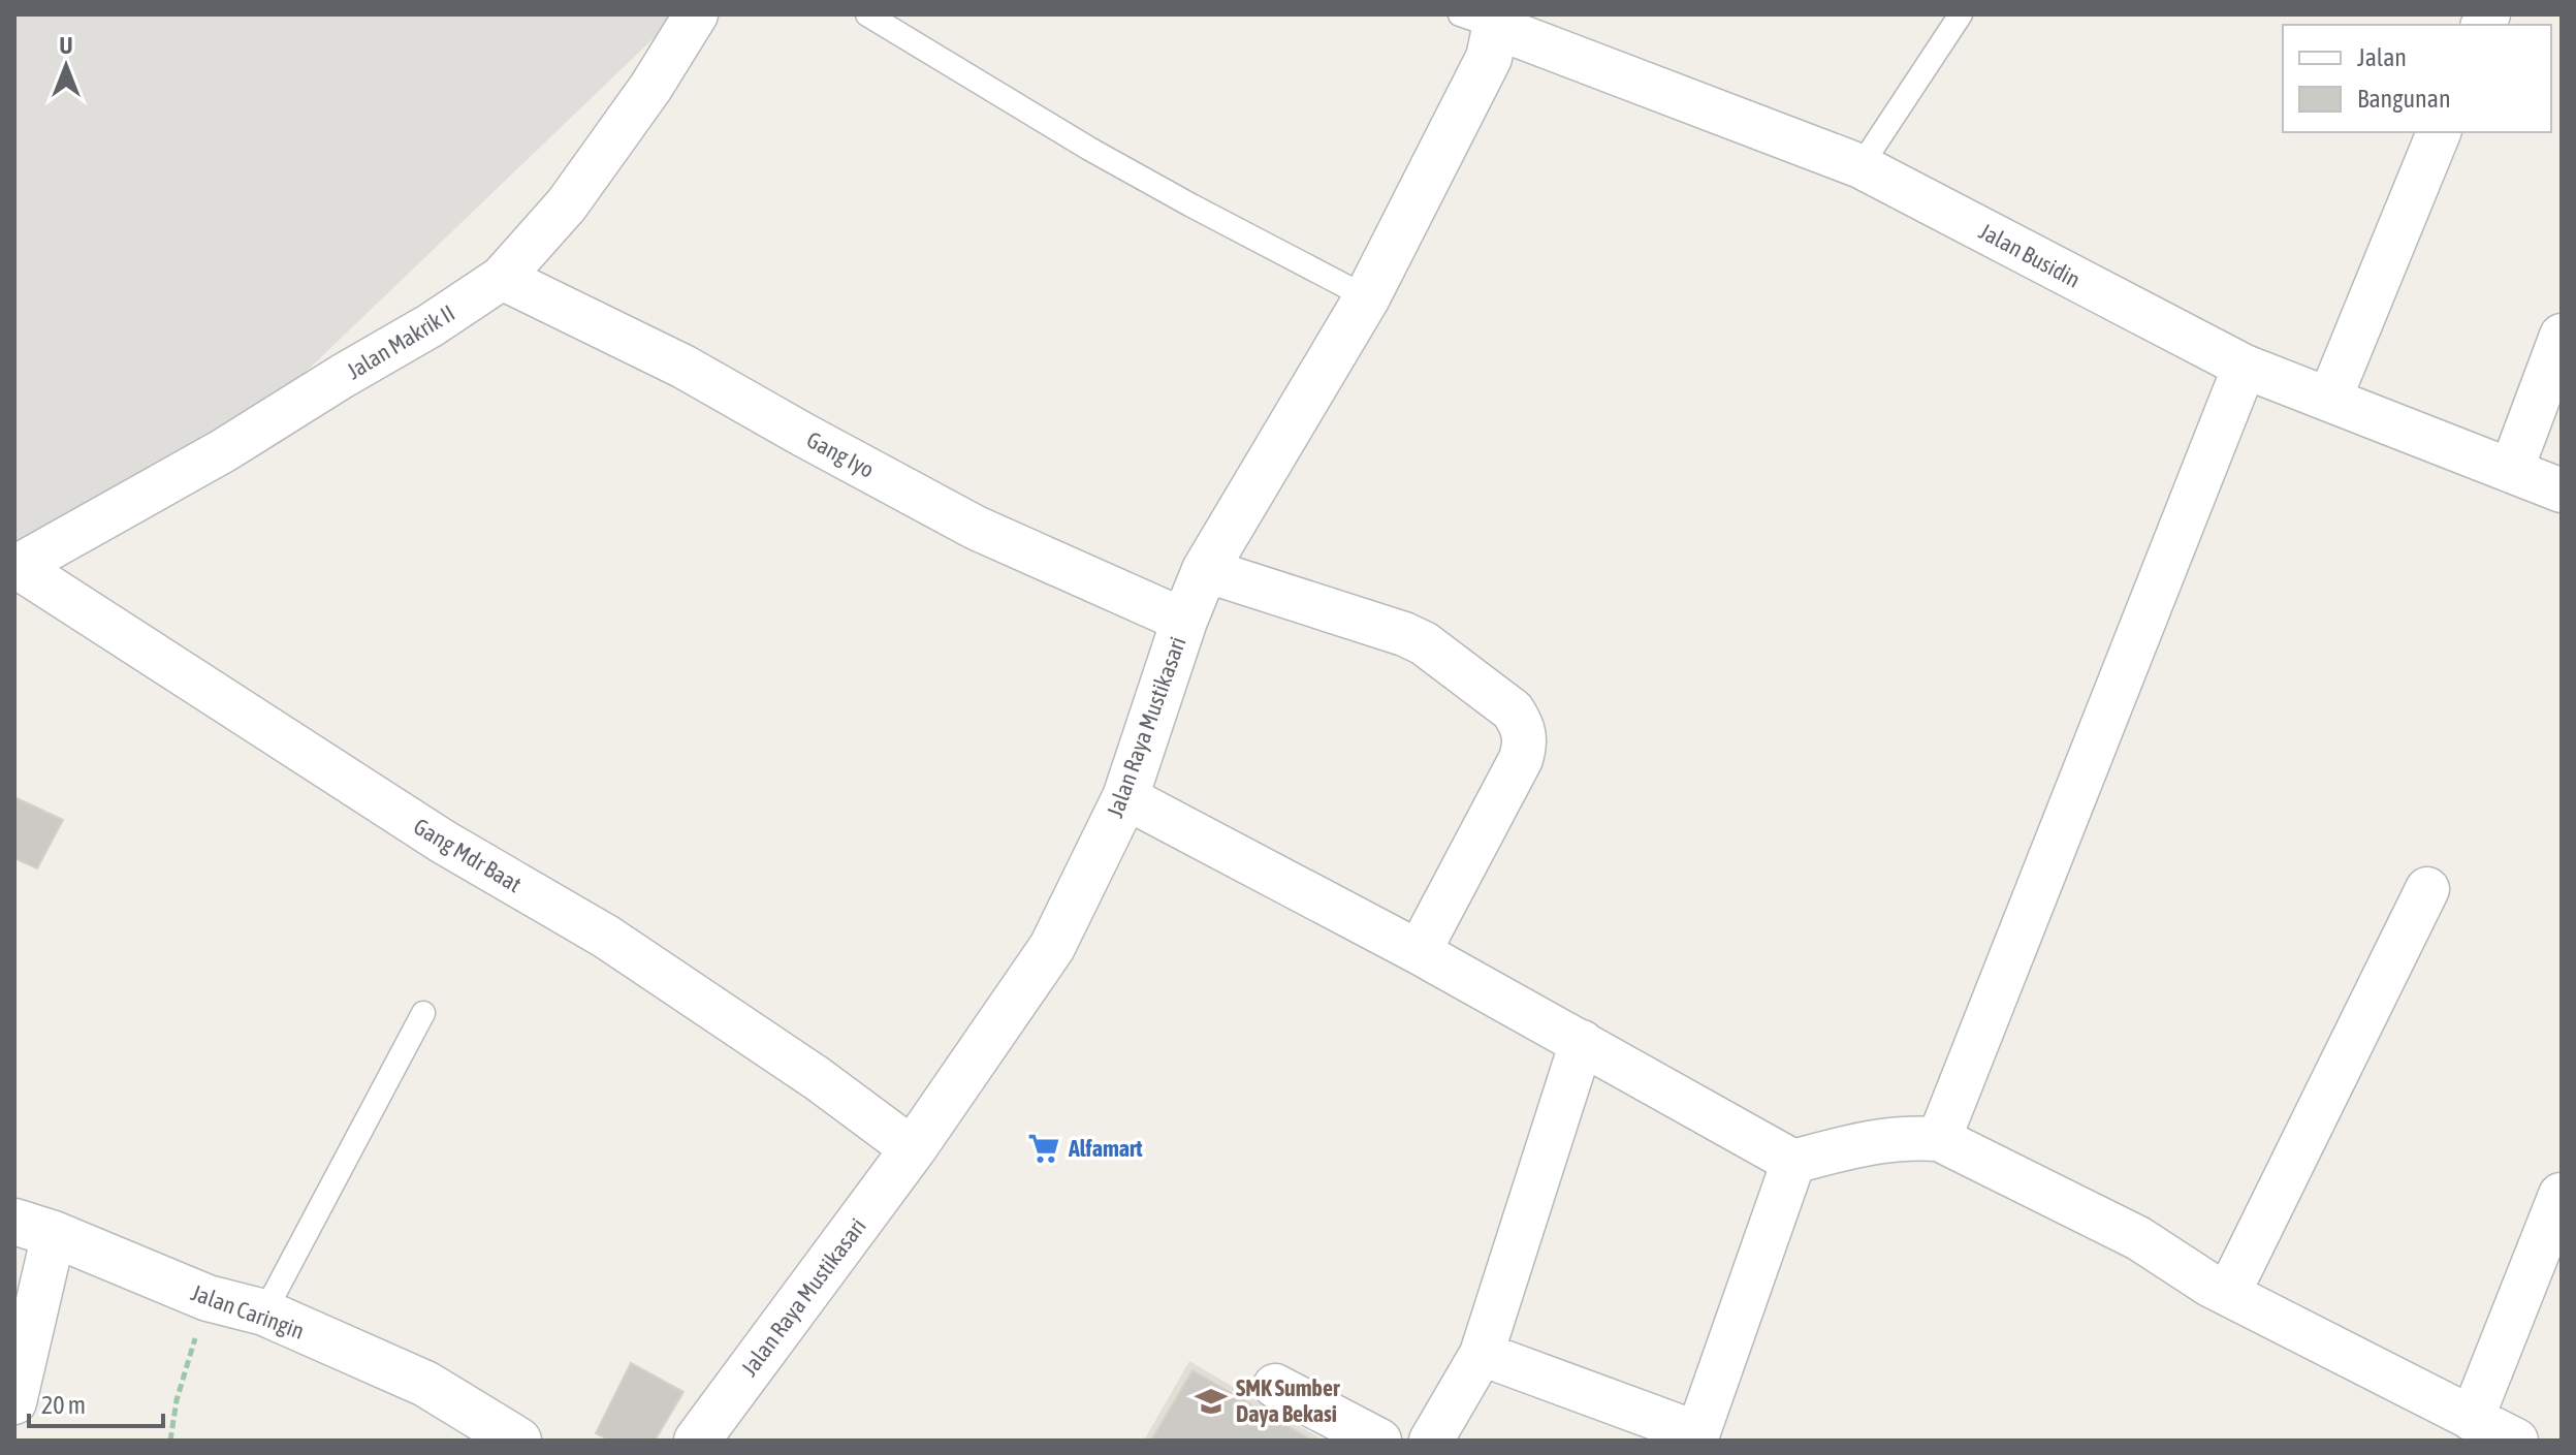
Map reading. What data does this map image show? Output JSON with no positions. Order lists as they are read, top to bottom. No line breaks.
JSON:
{"streets":{"main road":["Jalan Raya Mustikasari","Jalan Caringin"],"street":["Jalan Busidin","Jalan Makrik II","Gang Iyo","Gang Mdr Baat"]},"crossings":[["Jalan Busidin","Jalan Raya Mustikasari"],["Jalan Makrik II","Gang Iyo"],["Jalan Makrik II","Gang Mdr Baat"],["Gang Iyo","Jalan Raya Mustikasari"],["Jalan Raya Mustikasari","Gang Mdr Baat"]],"places":{"supermarket":["Alfamart"],"school or university":["SMK Sumber Daya Bekasi"]},"legend":["Jalan","Bangunan"],"scale_bar":"20 m","north":"top"}
